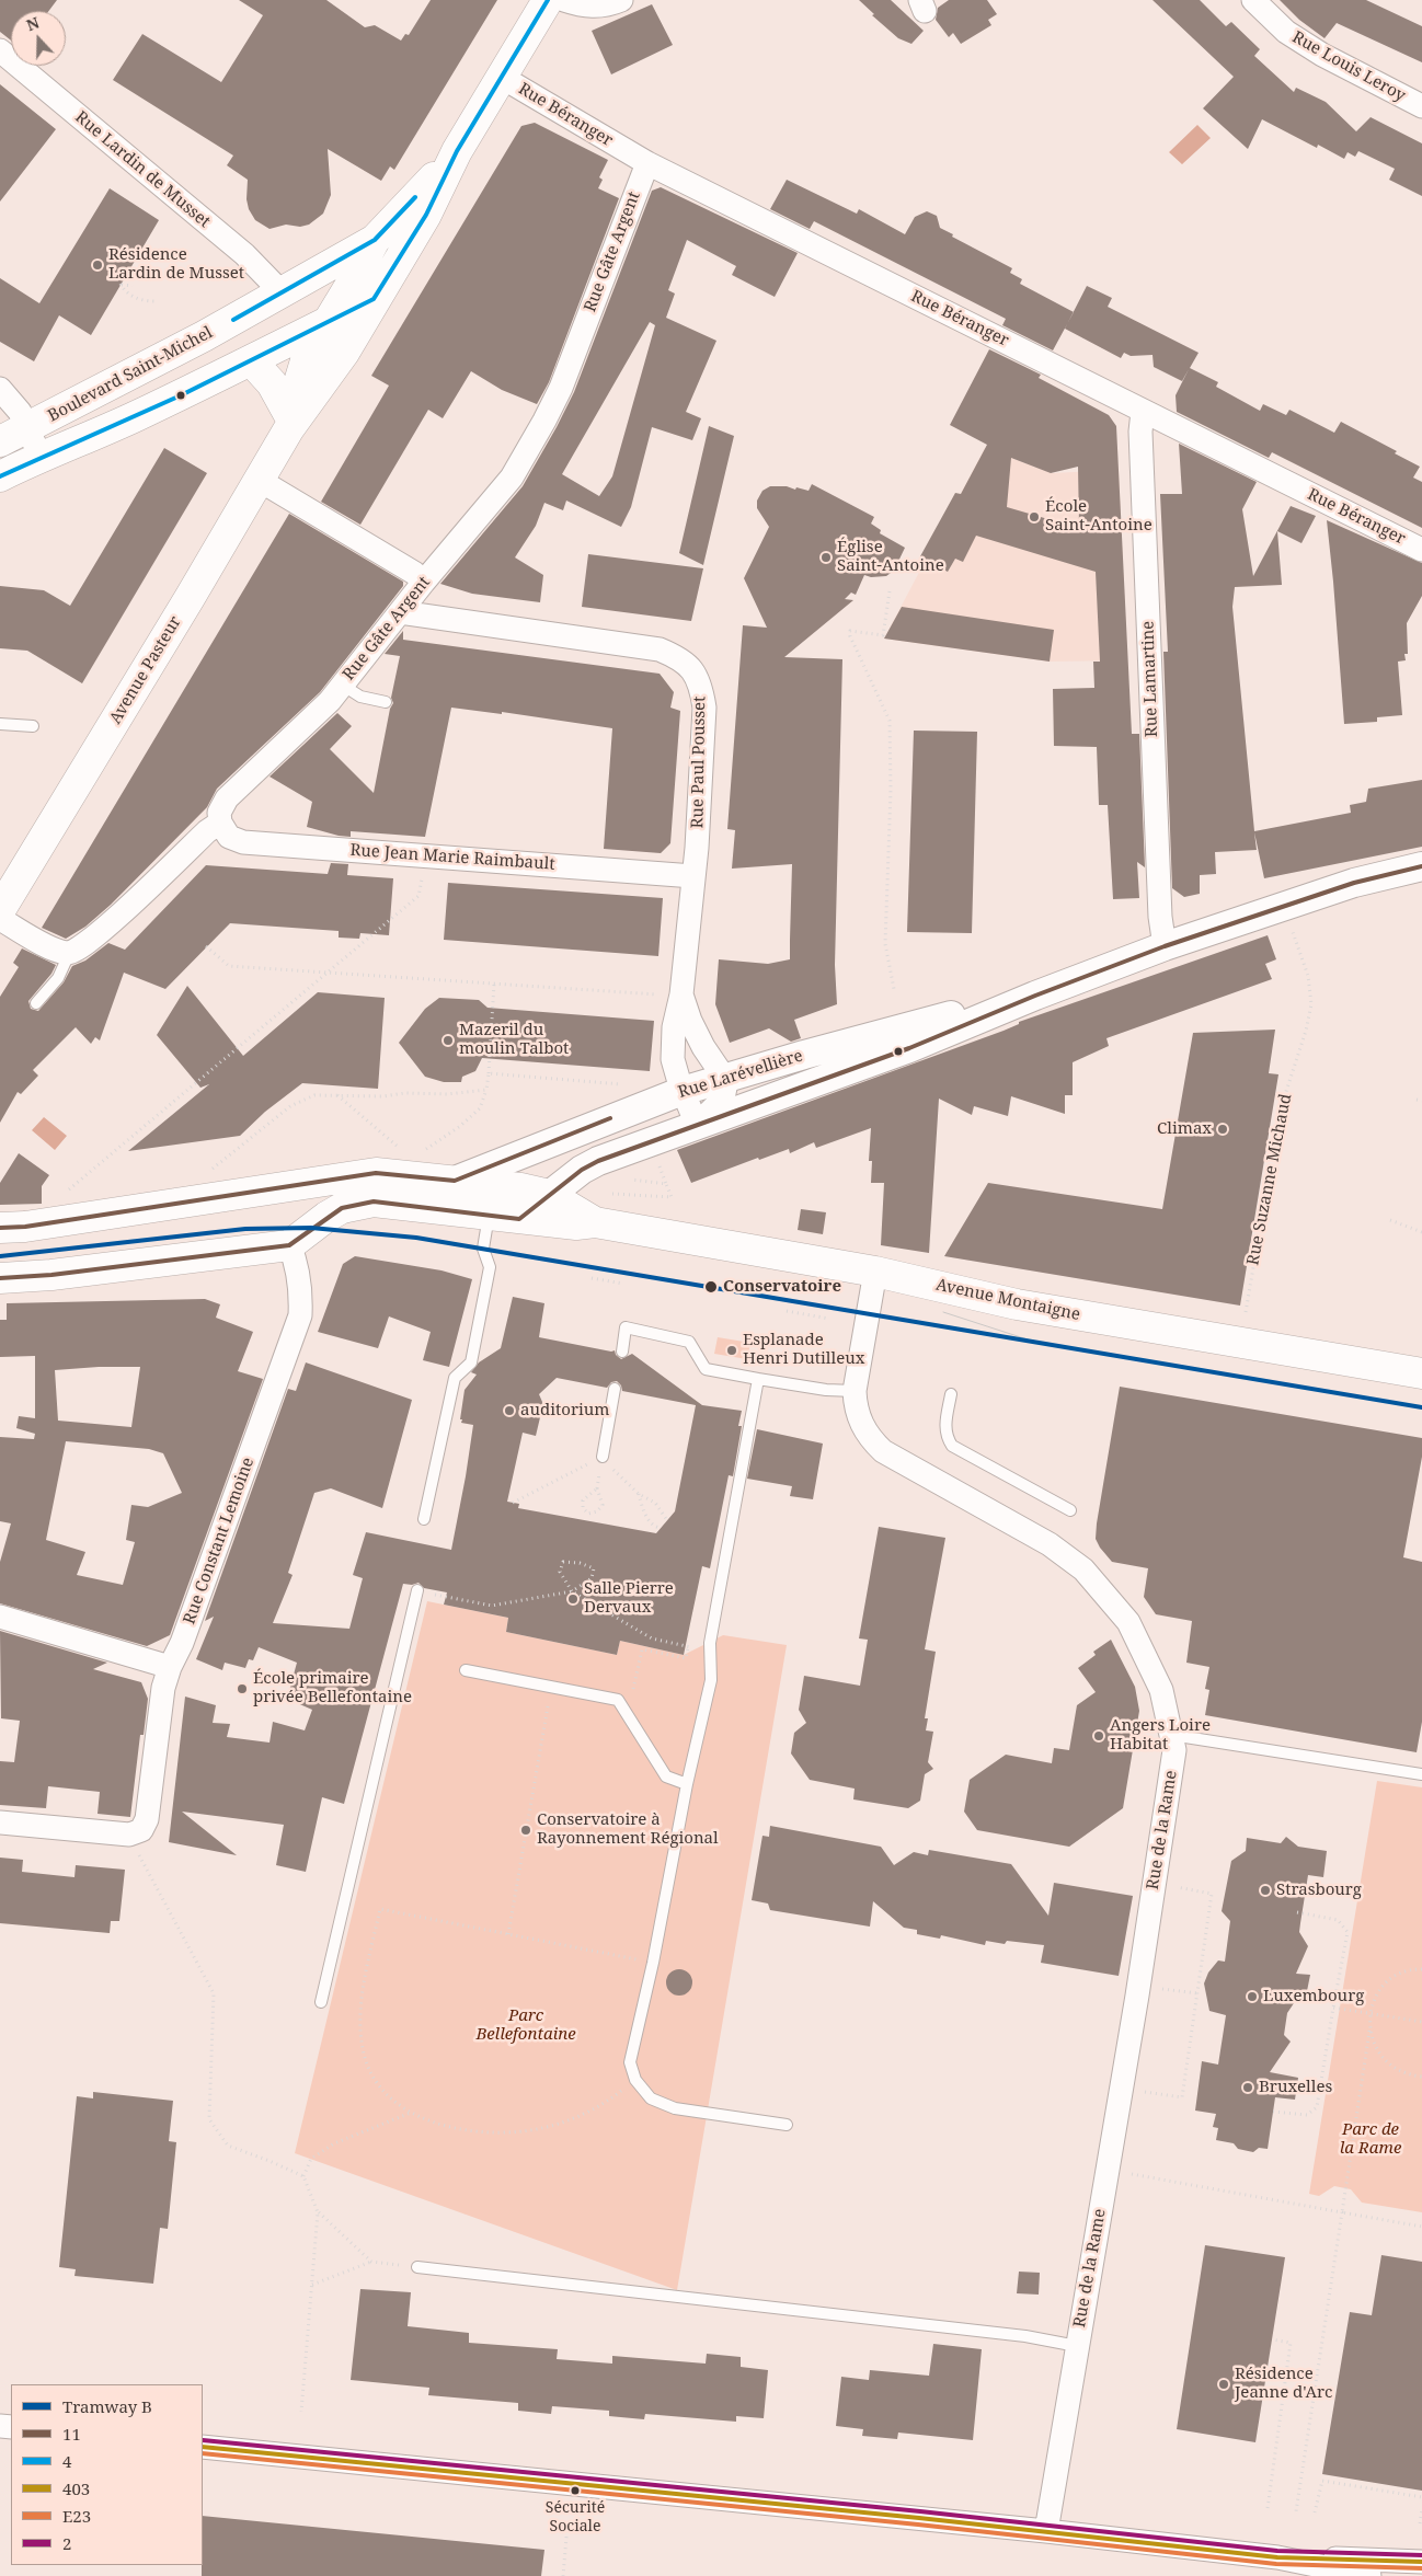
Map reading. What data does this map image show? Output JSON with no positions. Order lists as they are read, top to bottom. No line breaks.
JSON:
{"streets":{"main road":["Boulevard Saint-Michel","Avenue Pasteur","Avenue Montaigne"],"street":["Rue Louis Leroy","Rue Béranger","Rue Lardin de Musset","Rue Gâte Argent","Rue Lamartine","Rue Paul Pousset","Rue Jean Marie Raimbault","Rue Larévellière","Rue Constant Lemoine","Rue de la Rame"],"path":["Rue Suzanne Michaud"]},"crossings":[["Rue Béranger","Rue Gâte Argent"],["Rue Béranger","Avenue Pasteur"],["Rue Béranger","Rue Lamartine"],["Rue Lardin de Musset","Boulevard Saint-Michel"],["Rue Gâte Argent","Rue Paul Pousset"],["Rue Gâte Argent","Rue Jean Marie Raimbault"],["Boulevard Saint-Michel","Avenue Pasteur"],["Rue Lamartine","Rue Larévellière"],["Rue Paul Pousset","Rue Jean Marie Raimbault"],["Rue Paul Pousset","Rue Larévellière"],["Rue Larévellière","Avenue Montaigne"],["Avenue Montaigne","Rue Constant Lemoine"],["Avenue Montaigne","Rue de la Rame"]],"parks":["Parc Bellefontaine","Parc de la Rame"],"places":["Résidence Lardin de Musset","École Saint-Antoine","Église Saint-Antoine","Mazeril du moulin Talbot","Climax","Conservatoire","Esplanade Henri Dutilleux","auditorium","Salle Pierre Dervaux","École primaire privée Bellefontaine","Angers Loire Habitat","Conservatoire à Rayonnement Régional","Strasbourg","Luxembourg","Bruxelles","Résidence Jeanne d'Arc","Sécurité Sociale"],"lines":["transit line 4","transit line 11","tram line B","transit line 2","transit line 403","transit line E23"],"legend":["Tramway B","11","4","403","E23","2"],"north":"top"}
